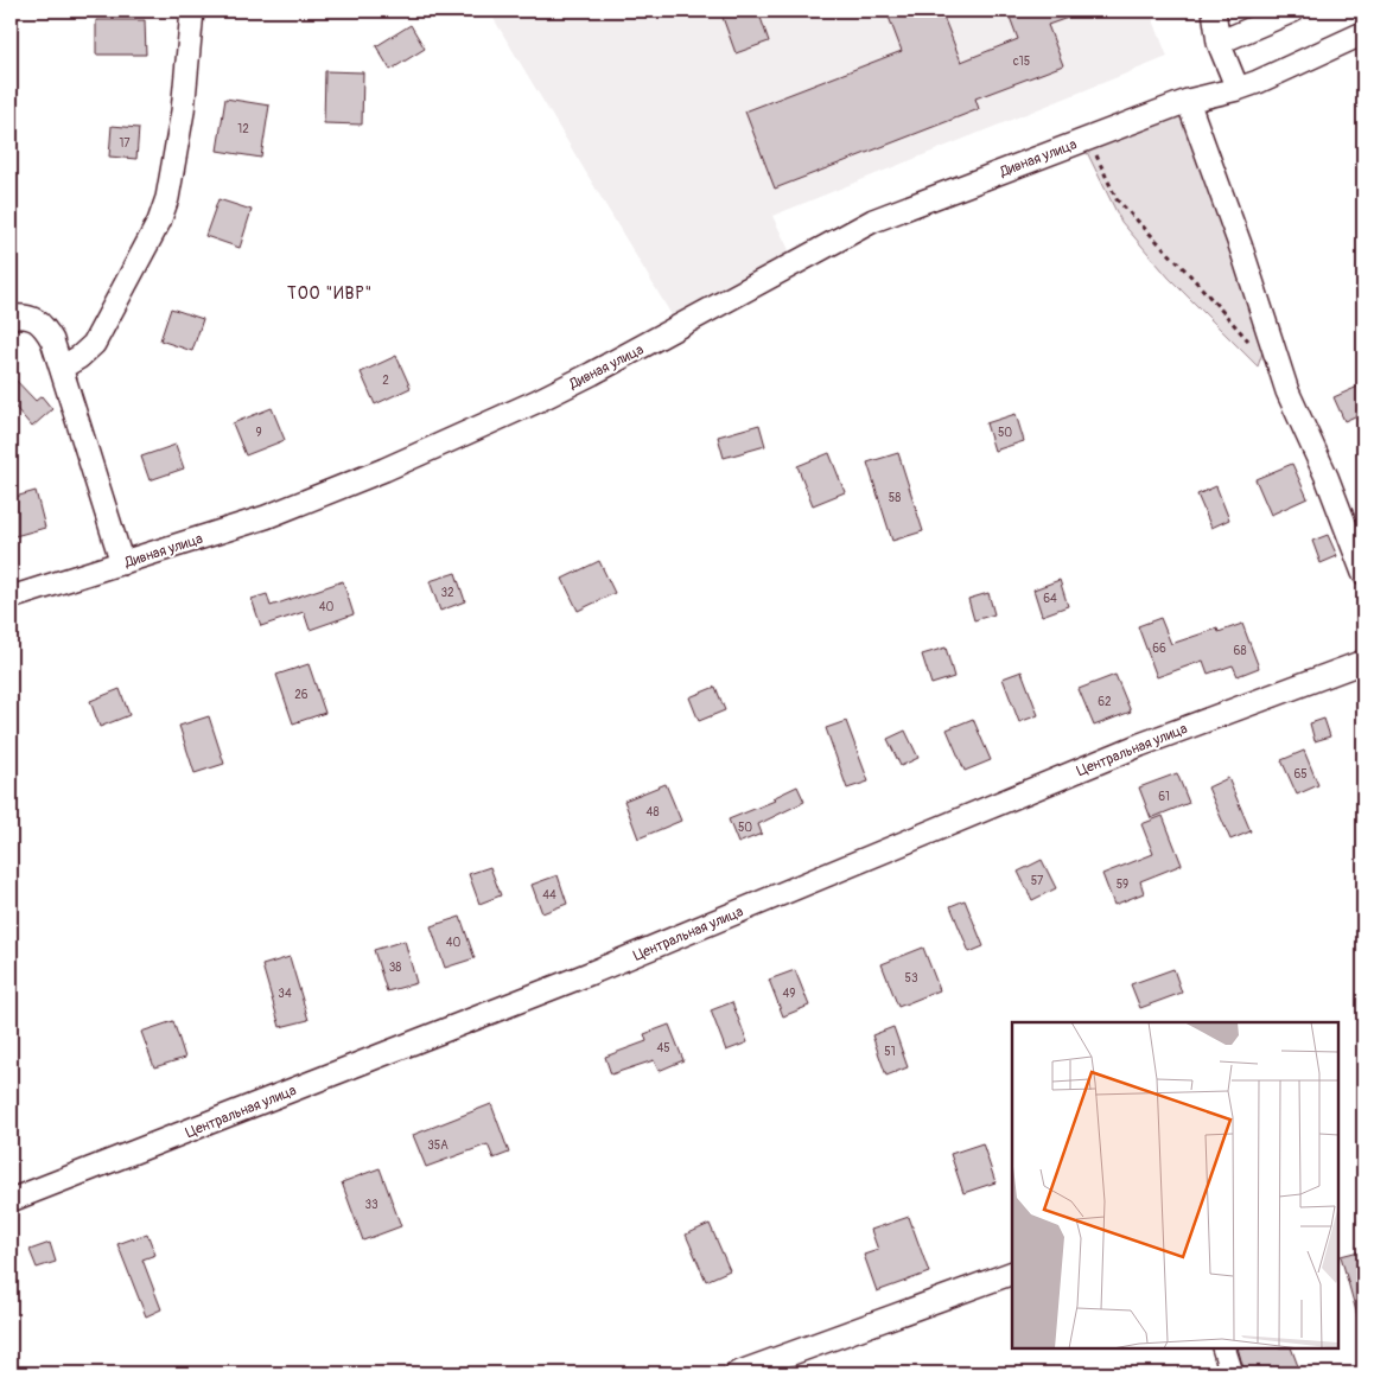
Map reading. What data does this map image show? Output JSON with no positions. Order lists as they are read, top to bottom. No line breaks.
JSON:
{"streets":{"street":["Дивная улица","Центральная улица"]},"districts":["ТОО \"ИВР\""],"house_numbers":["с15","12","17","2","9","50","58","32","64","40","66","68","26","62","65","61","48","50","57","59","44","40","38","53","34","49","45","51","35А","33"]}
